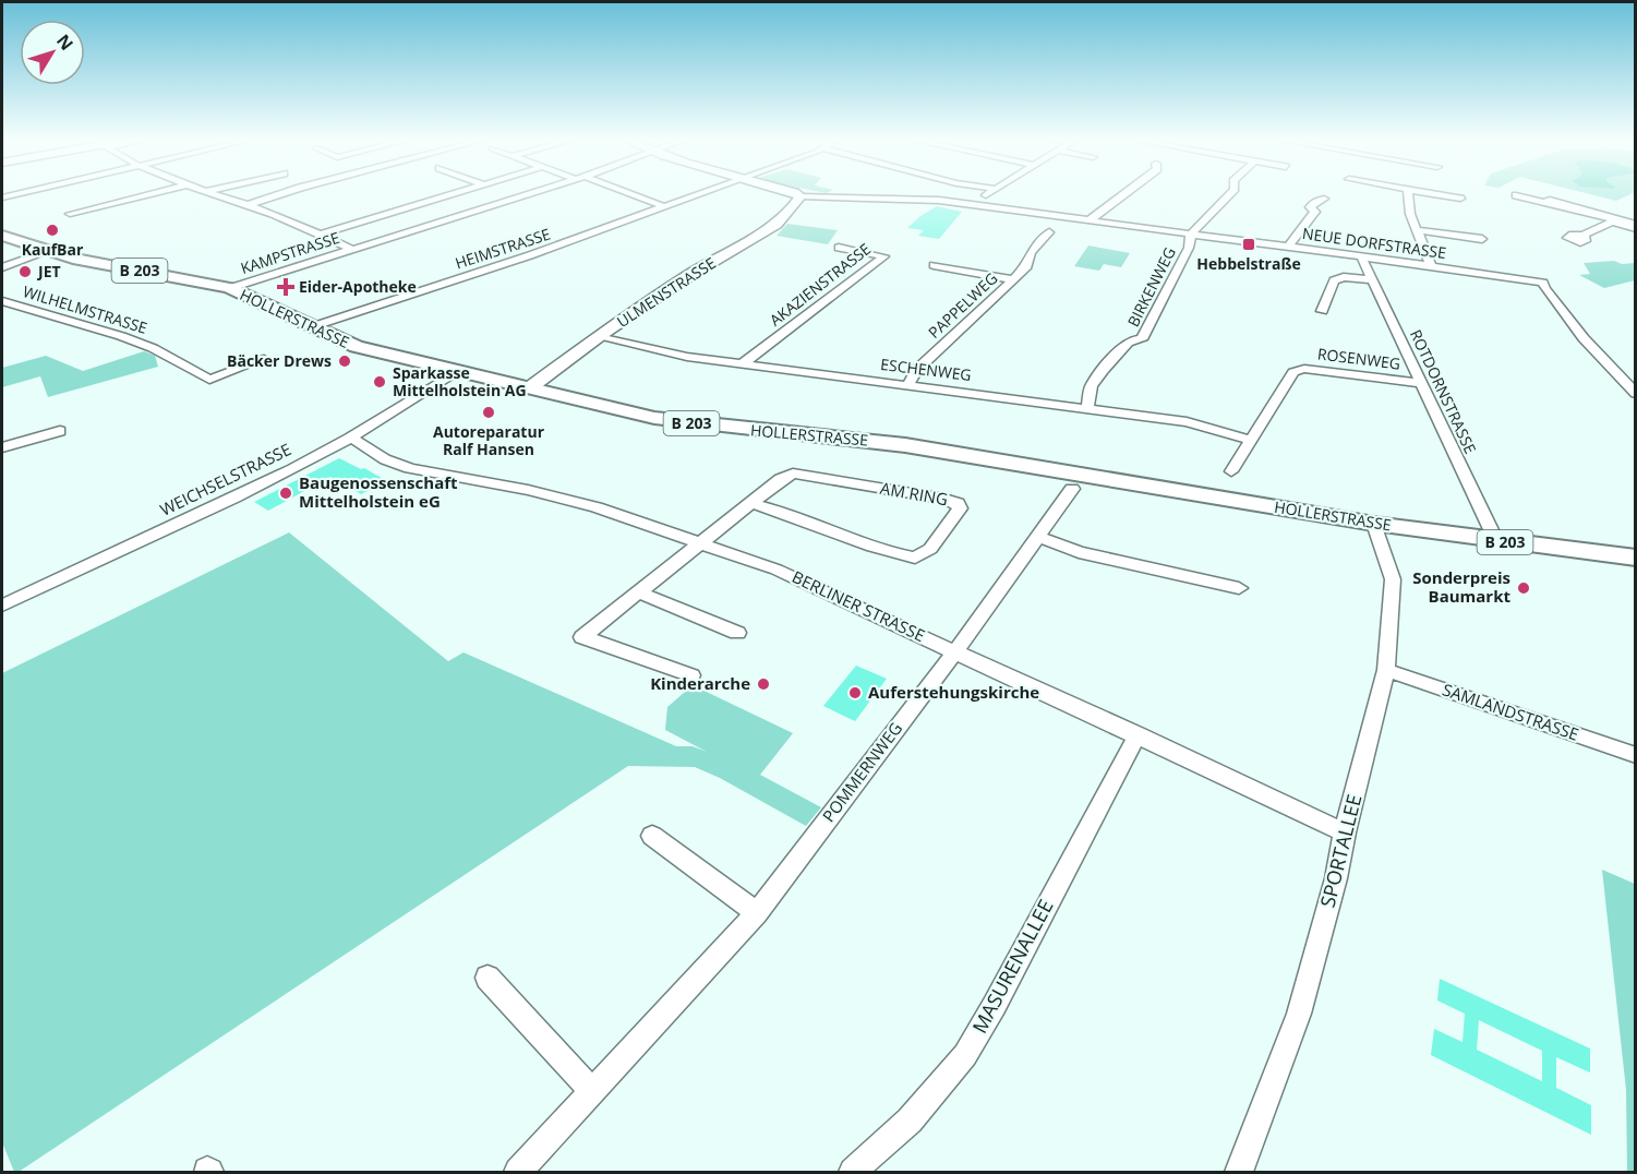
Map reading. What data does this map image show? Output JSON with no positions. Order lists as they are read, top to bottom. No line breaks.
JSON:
{"streets":{"main road":["B 203","HOLLERSTRASSE"],"street":["NEUE DORFSTRASSE","HEIMSTRASSE","KAMPSTRASSE","AKAZIENSTRASSE","BIRKENWEG","ULMENSTRASSE","PAPPELWEG","WILHELMSTRASSE","ROSENWEG","ESCHENWEG","ROTDORNSTRASSE","WEICHSELSTRASSE","AM RING","BERLINER STRASSE","SAMLANDSTRASSE","POMMERNWEG","SPORTALLEE","MASURENALLEE"]},"crossings":[["NEUE DORFSTRASSE","BIRKENWEG"],["NEUE DORFSTRASSE","ULMENSTRASSE"],["NEUE DORFSTRASSE","ROTDORNSTRASSE"],["HEIMSTRASSE","HOLLERSTRASSE"],["KAMPSTRASSE","HOLLERSTRASSE"],["AKAZIENSTRASSE","ESCHENWEG"],["BIRKENWEG","ESCHENWEG"],["ULMENSTRASSE","HOLLERSTRASSE"],["ULMENSTRASSE","ESCHENWEG"],["PAPPELWEG","ESCHENWEG"],["HOLLERSTRASSE","ROTDORNSTRASSE"],["HOLLERSTRASSE","WEICHSELSTRASSE"],["HOLLERSTRASSE","SPORTALLEE"],["ROSENWEG","ESCHENWEG"],["ROSENWEG","ROTDORNSTRASSE"],["WEICHSELSTRASSE","BERLINER STRASSE"],["AM RING","BERLINER STRASSE"],["BERLINER STRASSE","POMMERNWEG"],["BERLINER STRASSE","SPORTALLEE"],["BERLINER STRASSE","MASURENALLEE"],["SAMLANDSTRASSE","SPORTALLEE"]],"places":{"other":["KaufBar","JET","Bäcker Drews","Sparkasse Mittelholstein AG","Autoreparatur Ralf Hansen","Baugenossenschaft Mittelholstein eG","Sonderpreis Baumarkt","Kinderarche","Auferstehungskirche"],"transit":["Hebbelstraße"],"health":["Eider-Apotheke"]},"north":"top right"}
